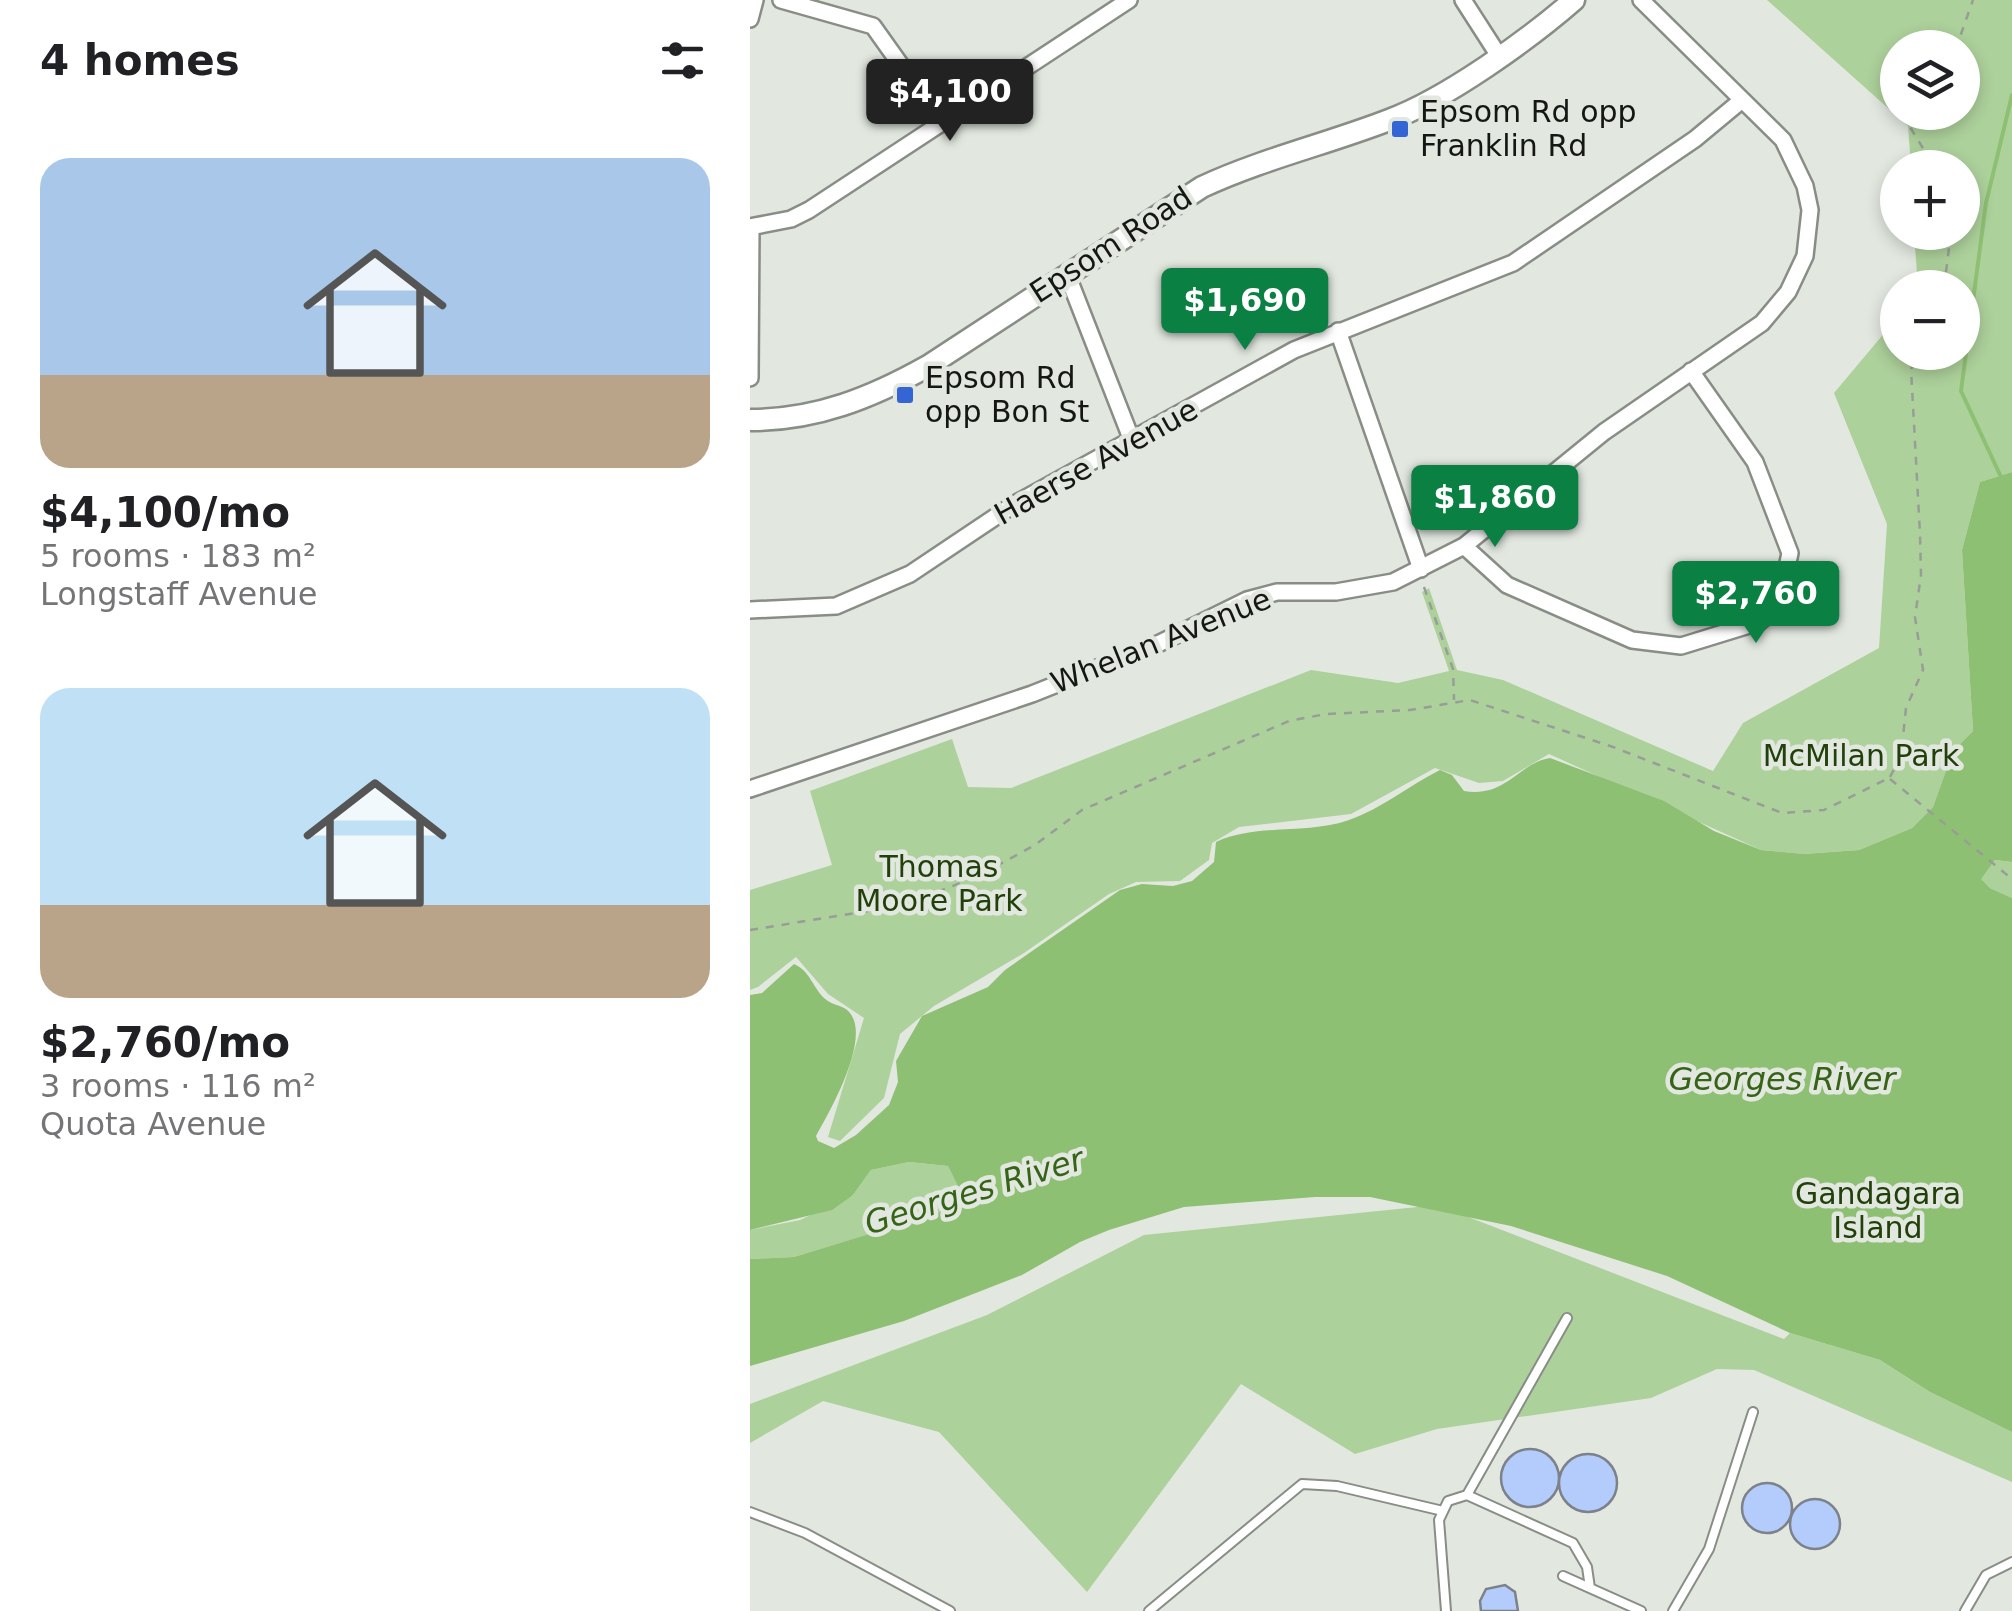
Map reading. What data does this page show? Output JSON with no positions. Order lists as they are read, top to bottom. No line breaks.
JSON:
{"streets":{"street":["Epsom Road","Haerse Avenue","Whelan Avenue"]},"crossings":[["Haerse Avenue","Whelan Avenue"]],"water":["Georges River"],"parks":["McMilan Park","Thomas Moore Park","Gandagara Island"],"places":{"transit":["Epsom Rd opp Franklin Rd","Epsom Rd opp Bon St"]},"page":{"heading":"4 homes","map_buttons":["+","−"],"price":["$4,100","$1,690","$1,860","$2,760"],"list":[{"name":"$4,100/mo","note":"5 rooms · 183 m² · Longstaff Avenue"},{"name":"$2,760/mo","note":"3 rooms · 116 m² · Quota Avenue"}]}}
